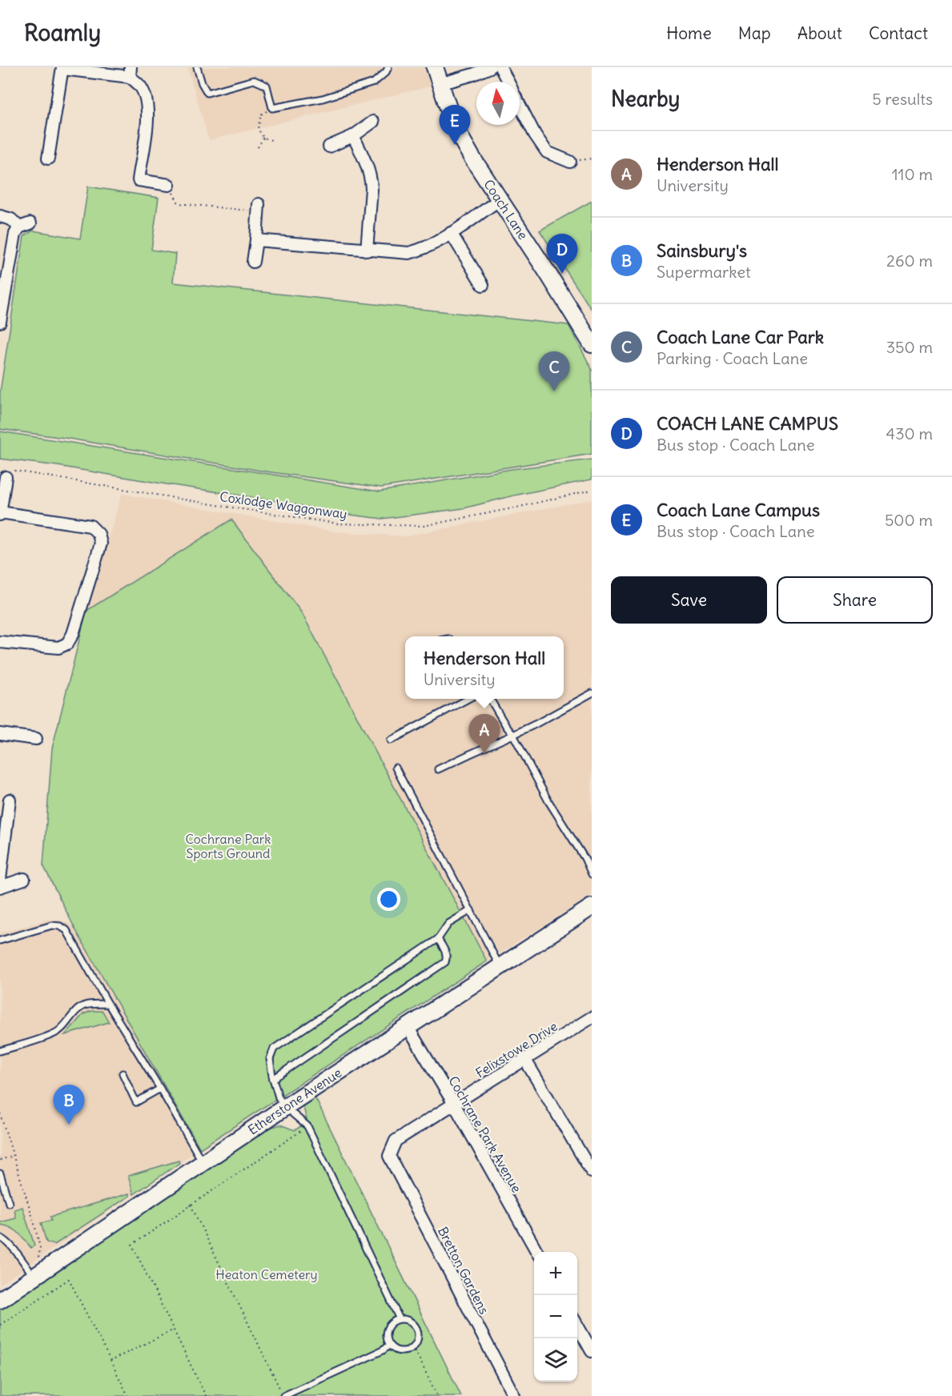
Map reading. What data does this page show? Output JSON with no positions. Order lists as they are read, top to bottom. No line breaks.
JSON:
{"streets":{"street":["Coach Lane","Felixstowe Drive","Etherstone Avenue","Cochrane Park Avenue","Bretton Gardens"],"path":["Coxlodge Waggonway"]},"crossings":[["Felixstowe Drive","Cochrane Park Avenue"],["Felixstowe Drive","Bretton Gardens"],["Etherstone Avenue","Cochrane Park Avenue"]],"parks":["Cochrane Park Sports Ground","Heaton Cemetery"],"north":"top","page":{"header":"Roamly","nav":["Home","Map","About","Contact"],"heading":["Nearby","5 results"],"pins":["E","D","C","A","B"],"list":[{"mark":"A","name":"Henderson Hall","note":"University","value":"110 m"},{"mark":"B","name":"Sainsbury's","note":"Supermarket","value":"260 m"},{"mark":"C","name":"Coach Lane Car Park","note":"Parking · Coach Lane","value":"350 m"},{"mark":"D","name":"COACH LANE CAMPUS","note":"Bus stop · Coach Lane","value":"430 m"},{"mark":"E","name":"Coach Lane Campus","note":"Bus stop · Coach Lane","value":"500 m"}],"buttons":["Save","Share"],"popup":["Henderson Hall","University"],"map_buttons":["+","−"]}}
